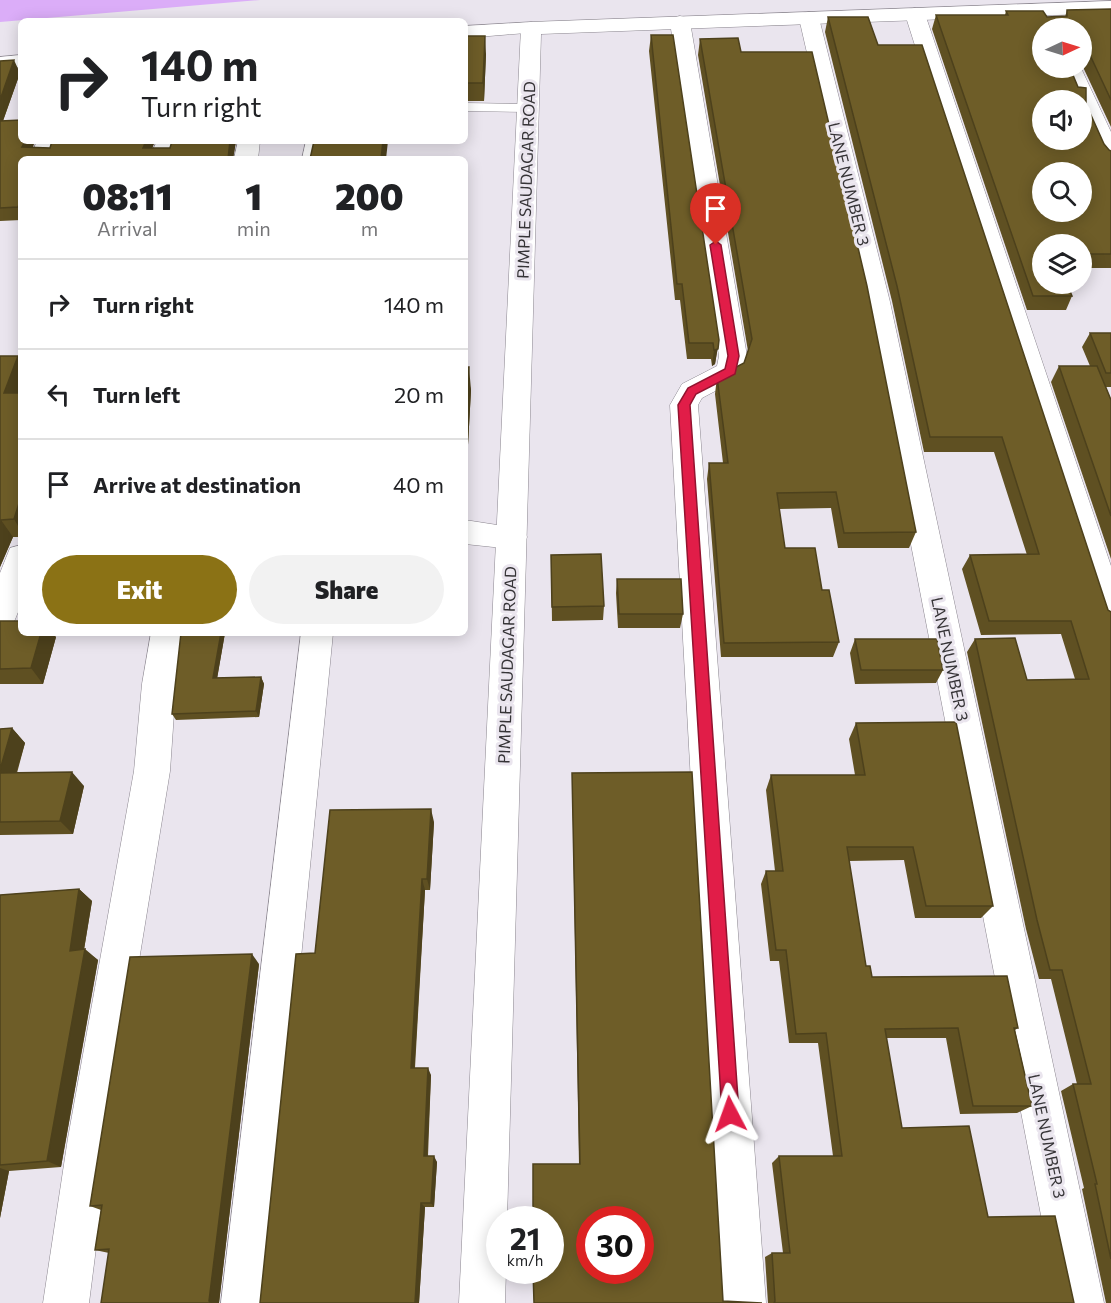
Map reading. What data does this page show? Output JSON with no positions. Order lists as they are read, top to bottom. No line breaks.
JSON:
{"streets":{"street":["PIMPLE SAUDAGAR ROAD","LANE NUMBER 3"]},"north":"right","page":{"turn":["140 m","Turn right"],"eta":["08:11","Arrival","1","min","200","m"],"list":[{"name":"Turn right","value":"140 m"},{"name":"Turn left","value":"20 m"},{"name":"Arrive at destination","value":"40 m"}],"buttons":["Exit","Share"],"speed":"21 km/h","limit":"30"}}
